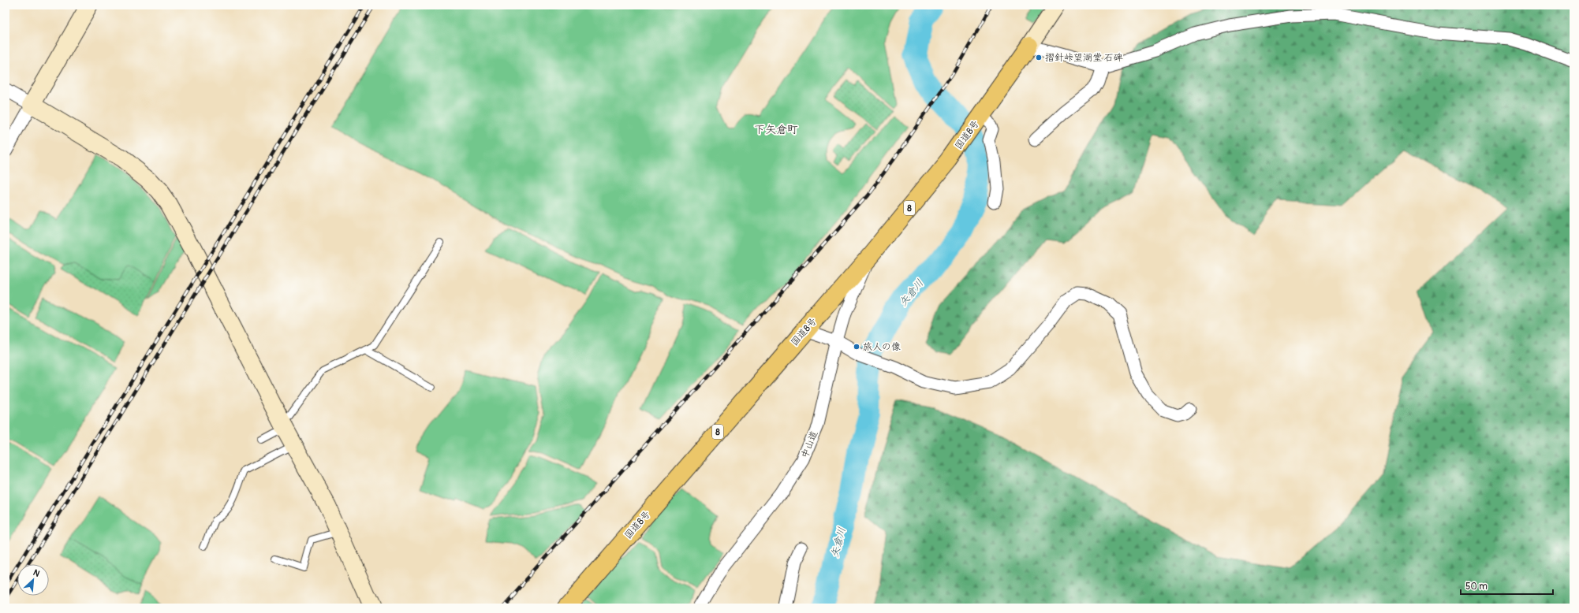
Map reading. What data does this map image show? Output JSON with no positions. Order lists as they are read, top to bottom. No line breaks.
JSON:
{"streets":{"highway":["国道8号","8"],"street":["中山道"]},"crossings":[["国道8号","中山道"]],"districts":["下矢倉町"],"water":["矢倉川"],"places":["摺針峠望湖堂 石碑","旅人の像"],"scale_bar":"50 m","north":"top right"}
